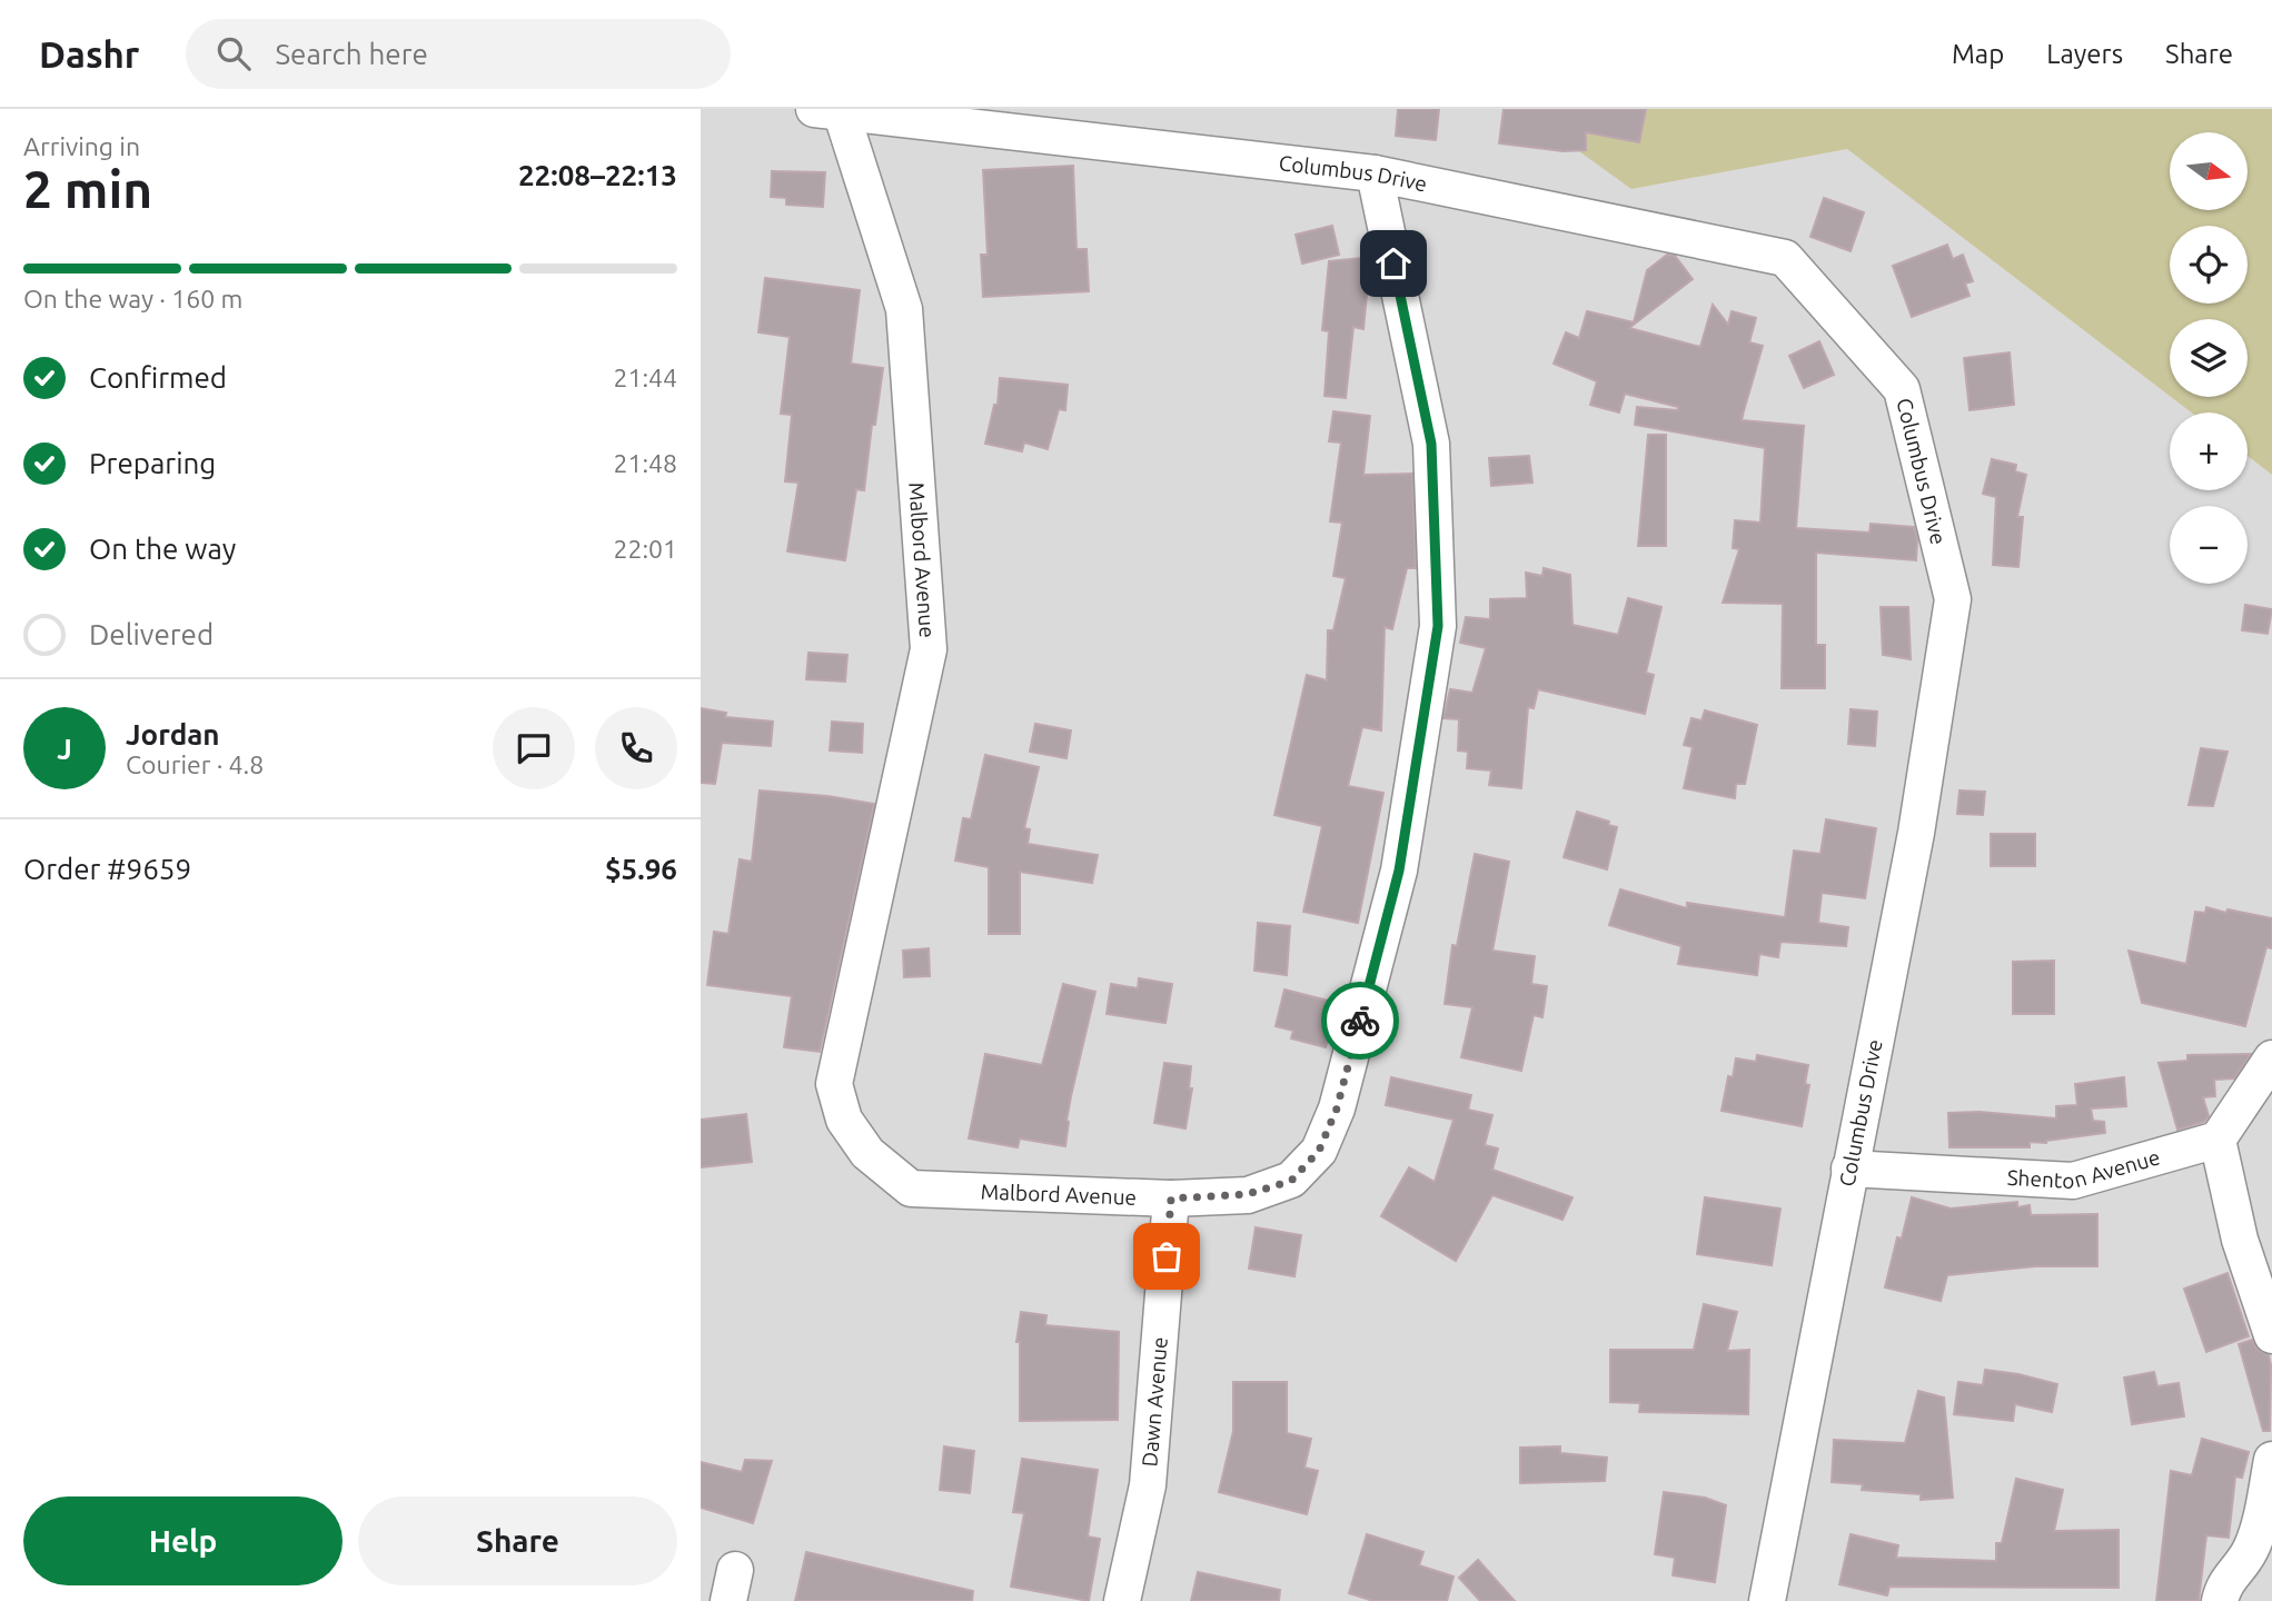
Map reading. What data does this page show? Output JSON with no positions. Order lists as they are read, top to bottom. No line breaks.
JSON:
{"streets":{"street":["Columbus Drive","Malbord Avenue","Shenton Avenue","Dawn Avenue"]},"crossings":[["Columbus Drive","Malbord Avenue"],["Columbus Drive","Shenton Avenue"],["Malbord Avenue","Dawn Avenue"]],"north":"right","page":{"header":"Dashr","search":"Search here","nav":["Map","Layers","Share"],"heading":["2 min","Arriving in","22:08–22:13"],"panel":["Jordan","Courier · 4.8","Order #9659","$5.96"],"map_buttons":["+","−"],"bar":"On the way · 160 m","list":[["Confirmed","21:44"],["Preparing","21:48"],["On the way","22:01"],"Delivered"],"round":"J","buttons":["Help","Share"]}}
